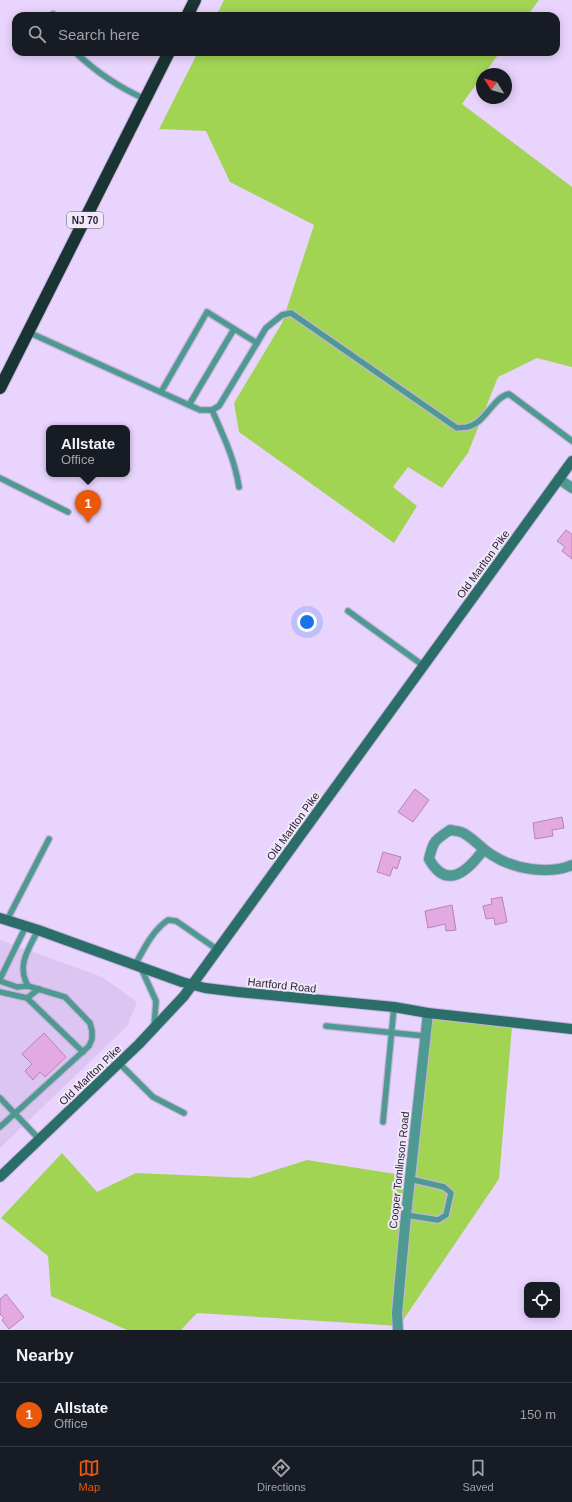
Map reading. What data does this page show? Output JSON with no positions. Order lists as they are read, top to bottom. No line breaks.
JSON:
{"streets":{"highway":["NJ 70"],"street":["Old Marlton Pike","Hartford Road","Cooper Tomlinson Road"]},"crossings":[["Old Marlton Pike","Hartford Road"],["Hartford Road","Cooper Tomlinson Road"]],"north":"top left","page":{"search":"Search here","popup":["Allstate","Office"],"pins":"1","heading":"Nearby","list":[{"mark":"1","name":"Allstate","note":"Office","value":"150 m"}],"nav":["Map","Directions","Saved"]}}
